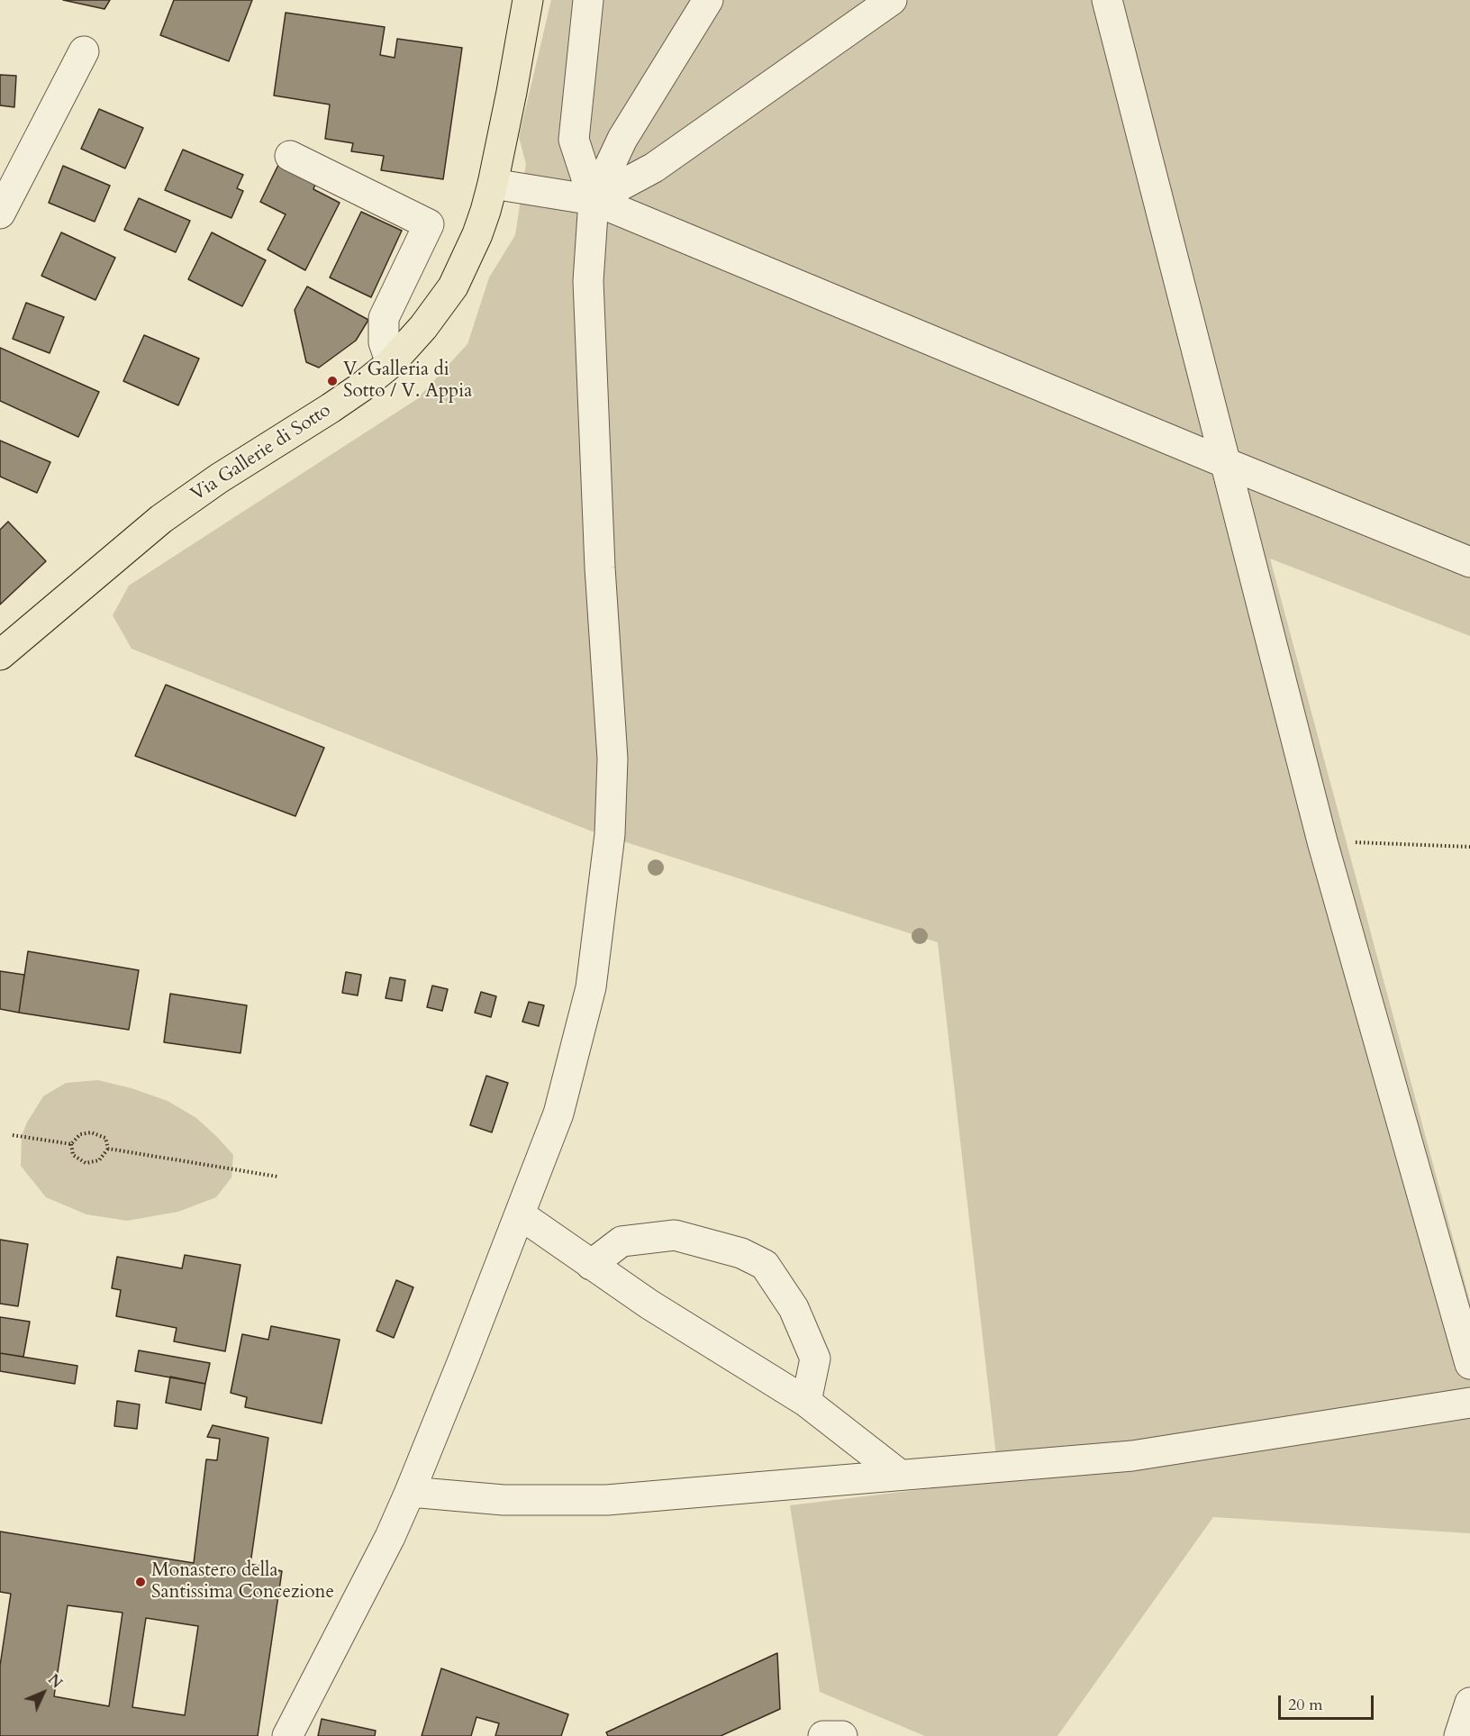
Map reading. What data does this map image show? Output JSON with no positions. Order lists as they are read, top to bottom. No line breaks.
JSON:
{"streets":{"main road":["Via Gallerie di Sotto"]},"places":["V. Galleria di Sotto / V. Appia","Monastero della Santissima Concezione"],"scale_bar":"20 m","north":"top right"}
